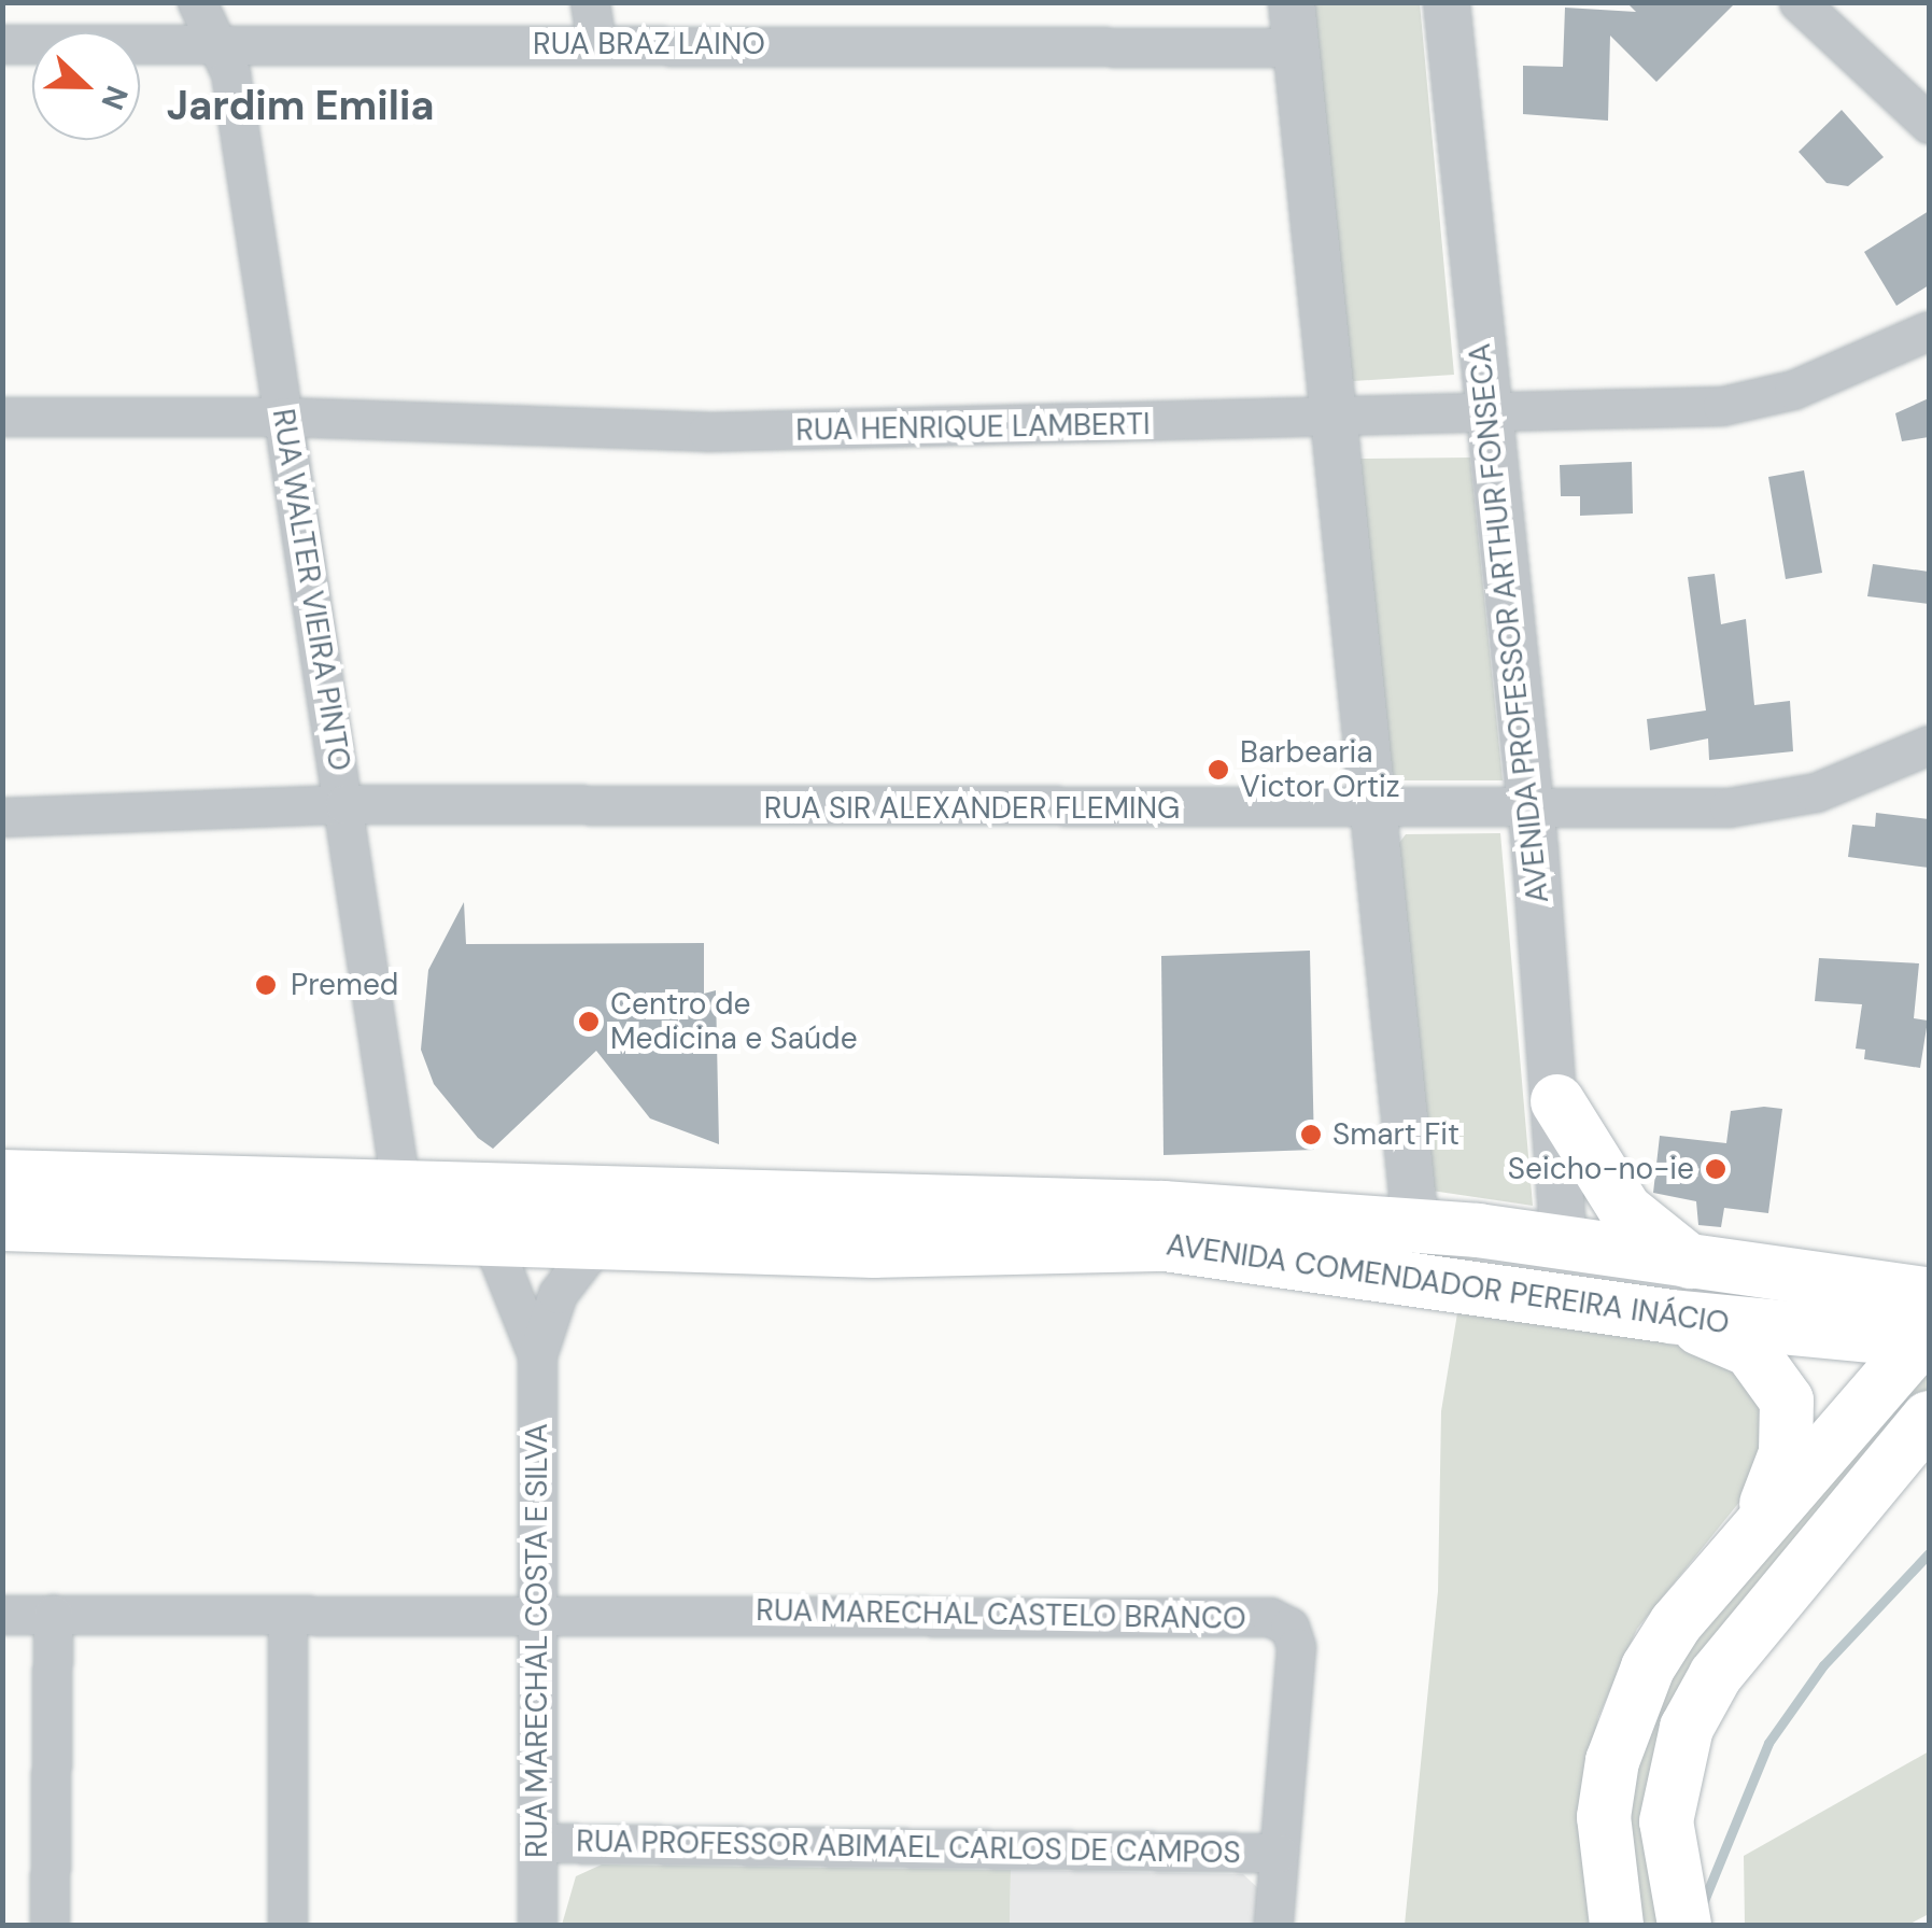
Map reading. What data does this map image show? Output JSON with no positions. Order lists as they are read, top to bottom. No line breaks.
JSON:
{"streets":{"main road":["AVENIDA COMENDADOR PEREIRA INÁCIO"],"street":["RUA BRAZ LAINO","RUA HENRIQUE LAMBERTI","RUA WALTER VIEIRA PINTO","AVENIDA PROFESSOR ARTHUR FONSECA","RUA SIR ALEXANDER FLEMING","RUA MARECHAL CASTELO BRANCO","RUA MARECHAL COSTA E SILVA","RUA PROFESSOR ABIMAEL CARLOS DE CAMPOS"]},"crossings":[["RUA BRAZ LAINO","RUA WALTER VIEIRA PINTO"],["RUA HENRIQUE LAMBERTI","RUA WALTER VIEIRA PINTO"],["RUA HENRIQUE LAMBERTI","AVENIDA PROFESSOR ARTHUR FONSECA"],["RUA WALTER VIEIRA PINTO","RUA SIR ALEXANDER FLEMING"],["RUA WALTER VIEIRA PINTO","AVENIDA COMENDADOR PEREIRA INÁCIO"],["AVENIDA PROFESSOR ARTHUR FONSECA","RUA SIR ALEXANDER FLEMING"],["AVENIDA PROFESSOR ARTHUR FONSECA","AVENIDA COMENDADOR PEREIRA INÁCIO"],["AVENIDA COMENDADOR PEREIRA INÁCIO","RUA MARECHAL COSTA E SILVA"],["RUA MARECHAL CASTELO BRANCO","RUA MARECHAL COSTA E SILVA"],["RUA MARECHAL CASTELO BRANCO","RUA PROFESSOR ABIMAEL CARLOS DE CAMPOS"],["RUA MARECHAL COSTA E SILVA","RUA PROFESSOR ABIMAEL CARLOS DE CAMPOS"]],"districts":["Jardim Emilia"],"places":["Barbearia Victor Ortiz","Premed","Centro de Medicina e Saúde","Smart Fit","Seicho-no-ie"],"north":"right"}
